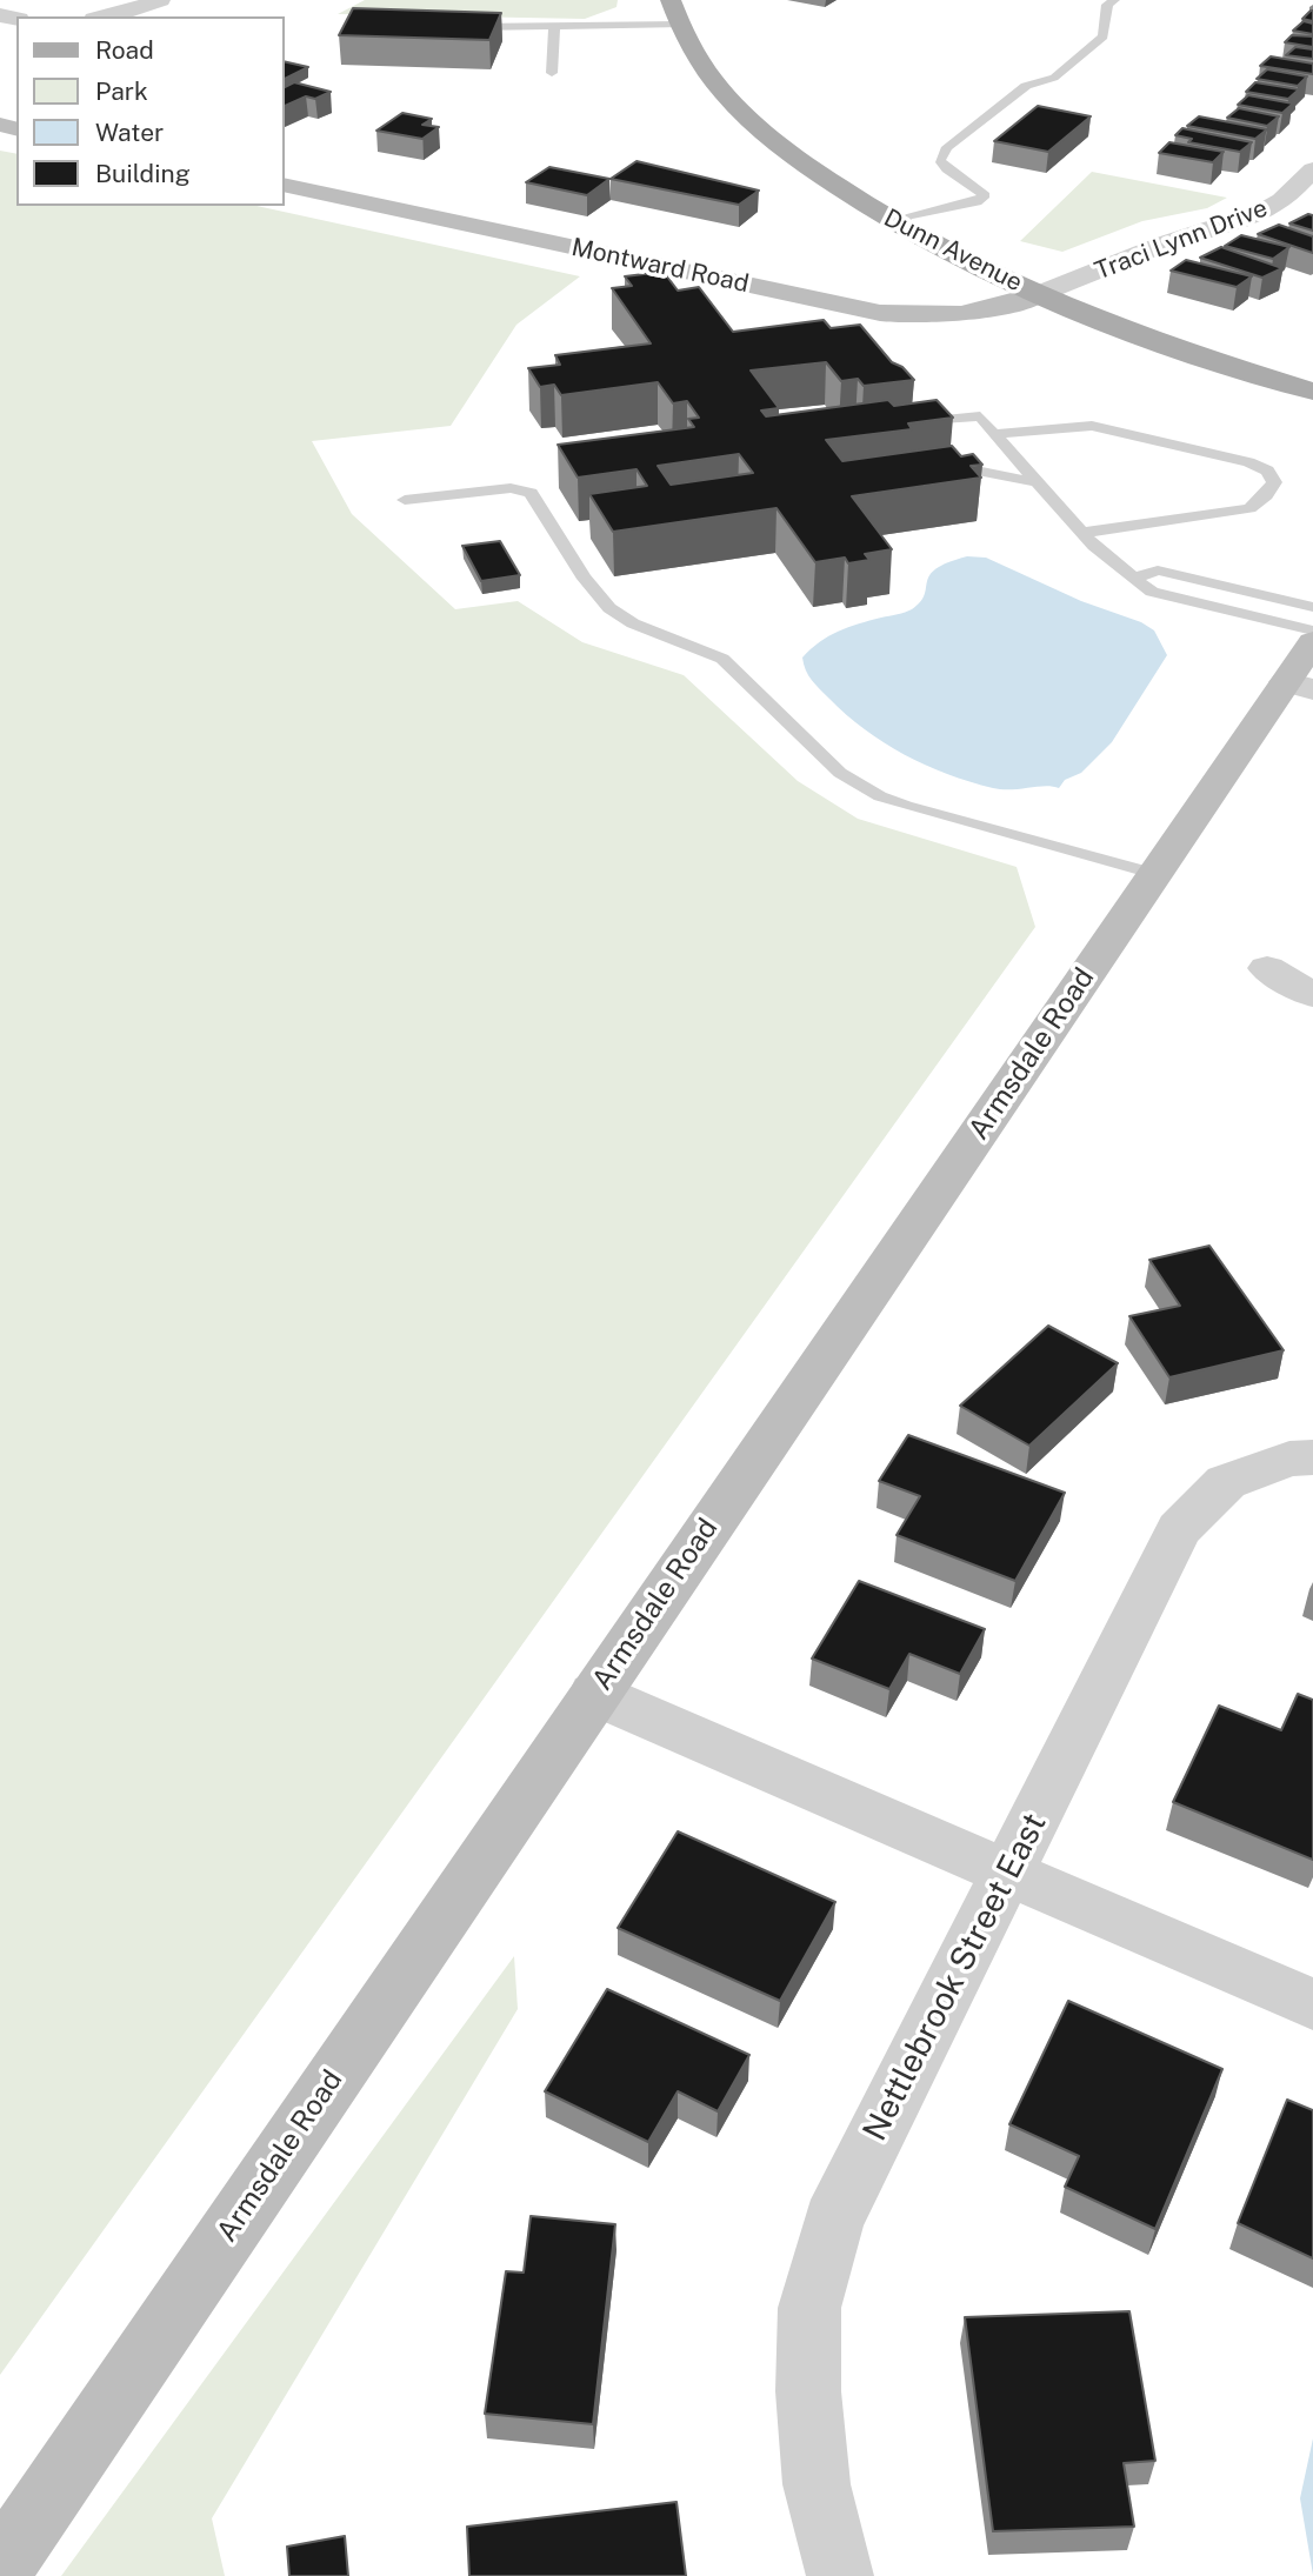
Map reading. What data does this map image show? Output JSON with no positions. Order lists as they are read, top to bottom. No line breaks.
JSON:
{"streets":{"main road":["Dunn Avenue"],"street":["Traci Lynn Drive","Montward Road","Armsdale Road","Nettlebrook Street East"]},"crossings":[["Traci Lynn Drive","Dunn Avenue"],["Traci Lynn Drive","Montward Road"],["Dunn Avenue","Montward Road"]],"legend":["Road","Park","Water","Building"]}
